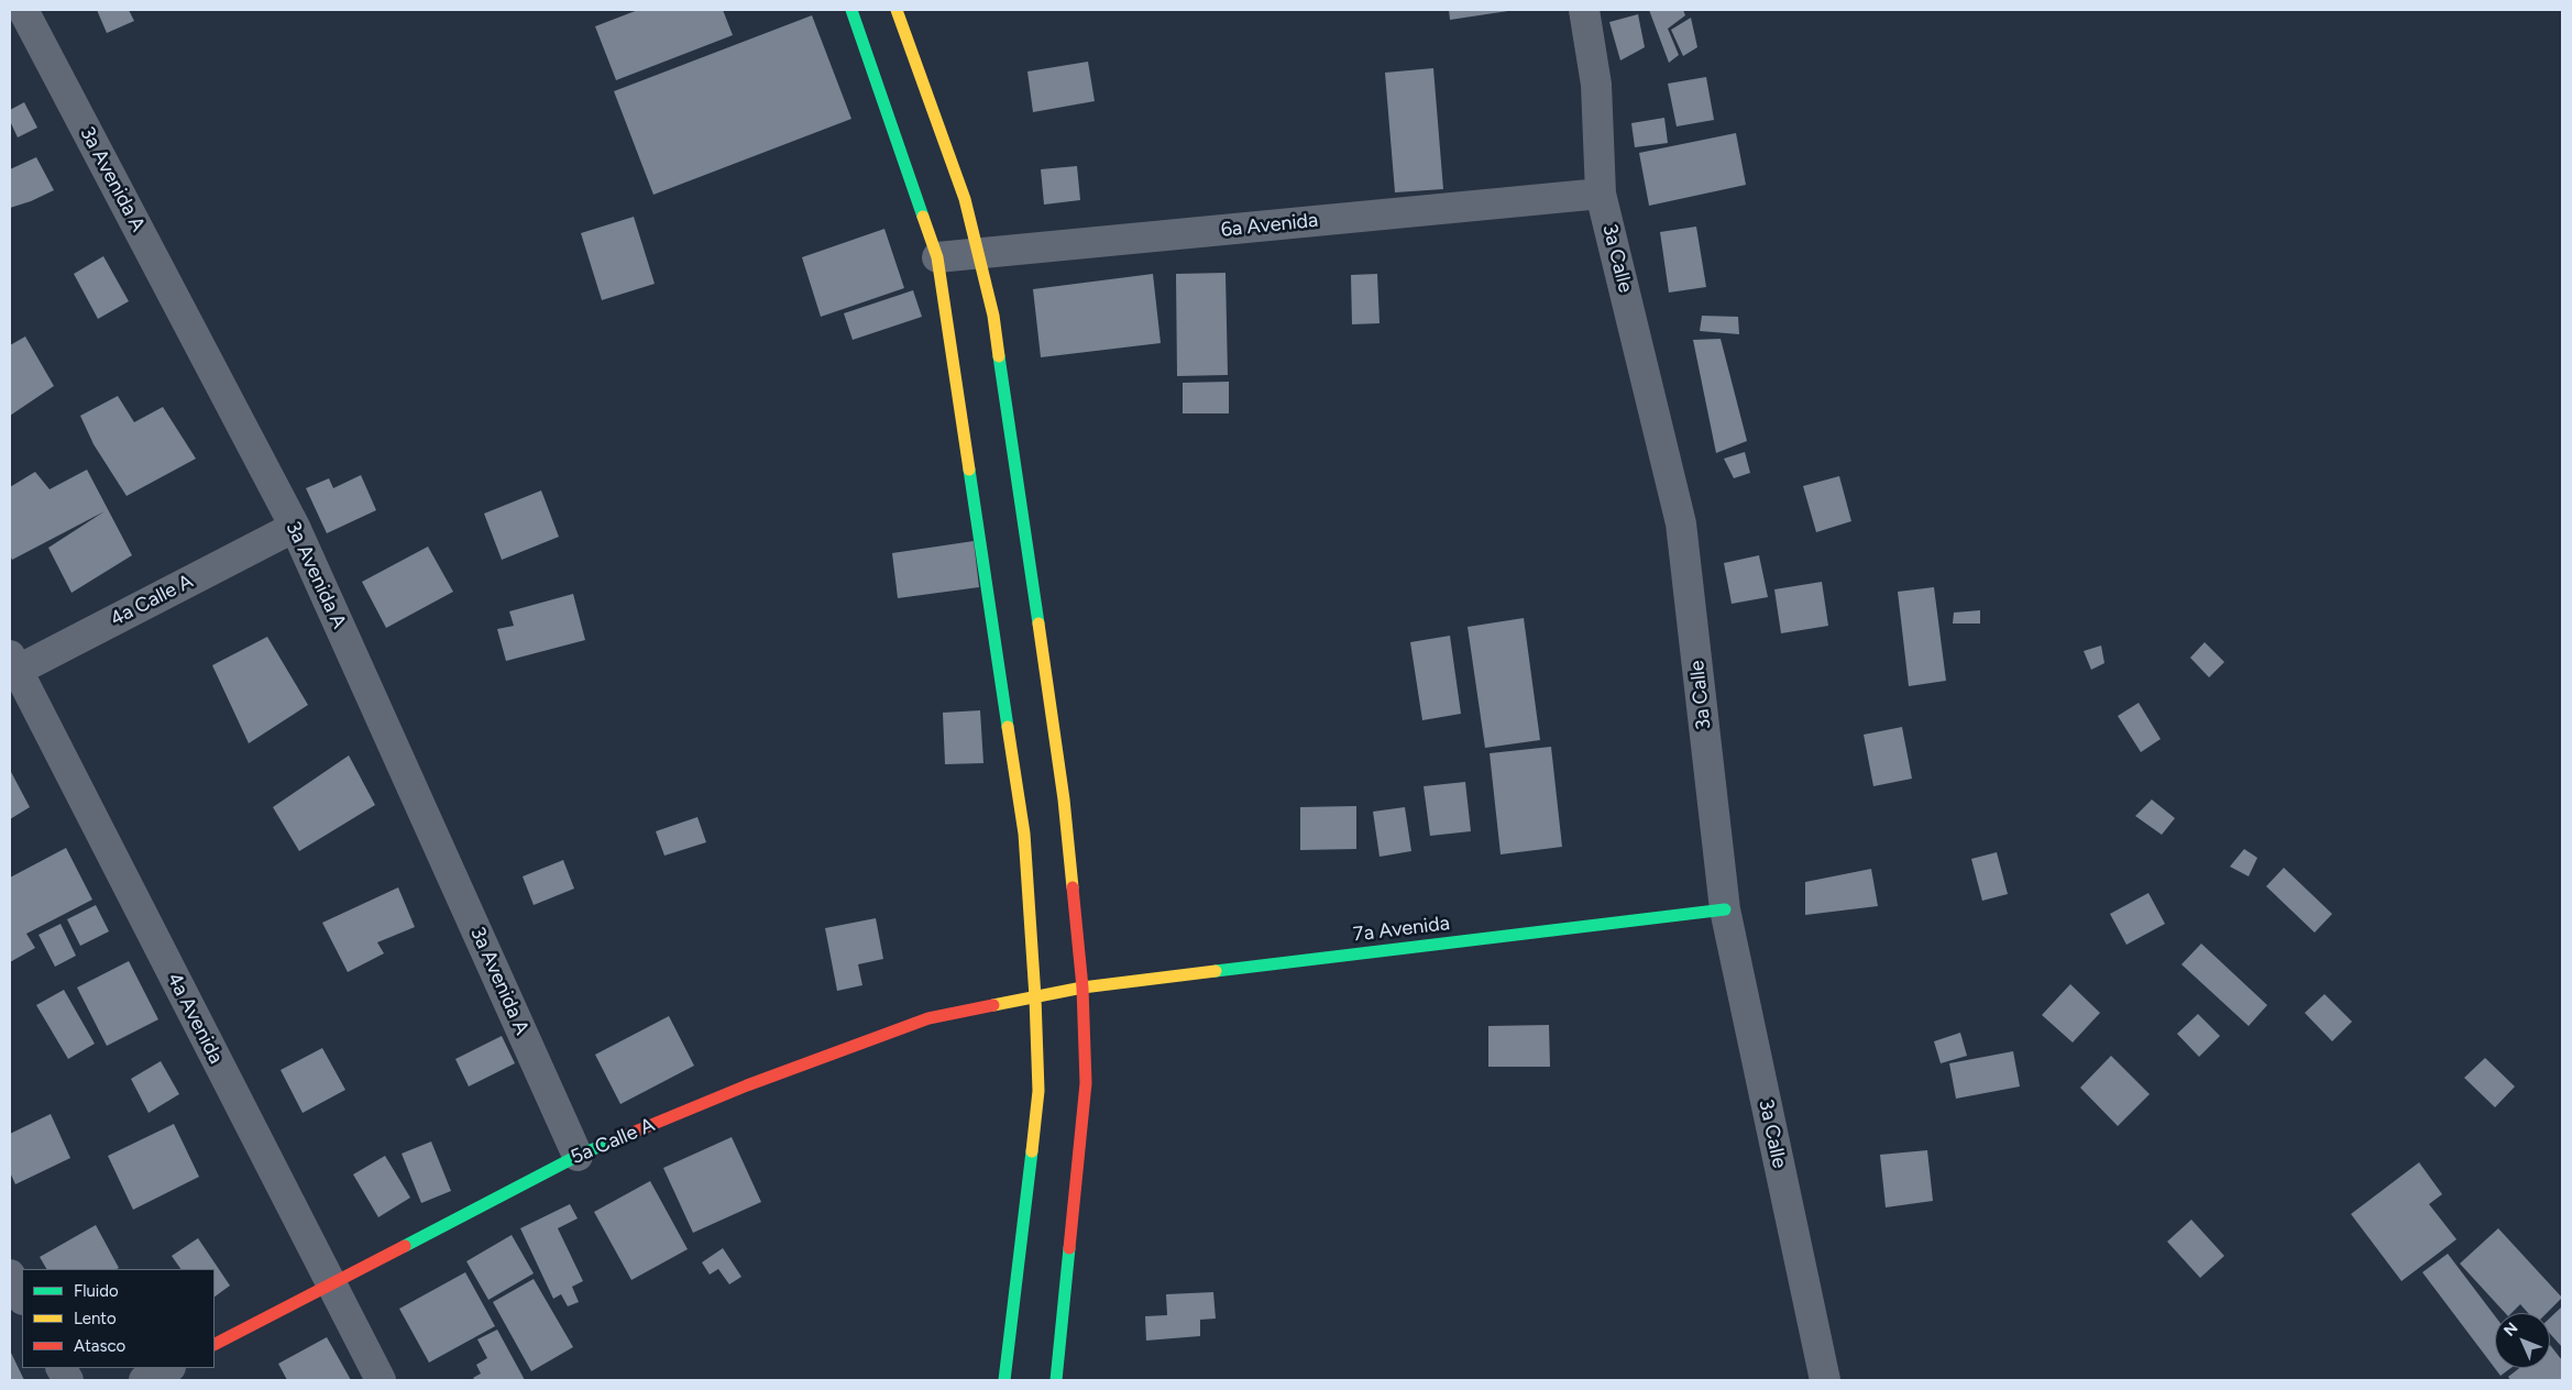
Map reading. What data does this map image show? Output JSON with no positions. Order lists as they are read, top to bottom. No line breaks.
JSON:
{"streets":{"main road":["7a Avenida","5a Calle A"],"street":["3a Avenida A","6a Avenida","3a Calle","4a Calle A","4a Avenida"]},"crossings":[["3a Avenida A","4a Calle A"],["3a Avenida A","5a Calle A"],["6a Avenida","3a Calle"],["3a Calle","7a Avenida"],["4a Calle A","4a Avenida"],["7a Avenida","5a Calle A"],["4a Avenida","5a Calle A"]],"legend":["Fluido","Lento","Atasco"],"north":"top left"}
